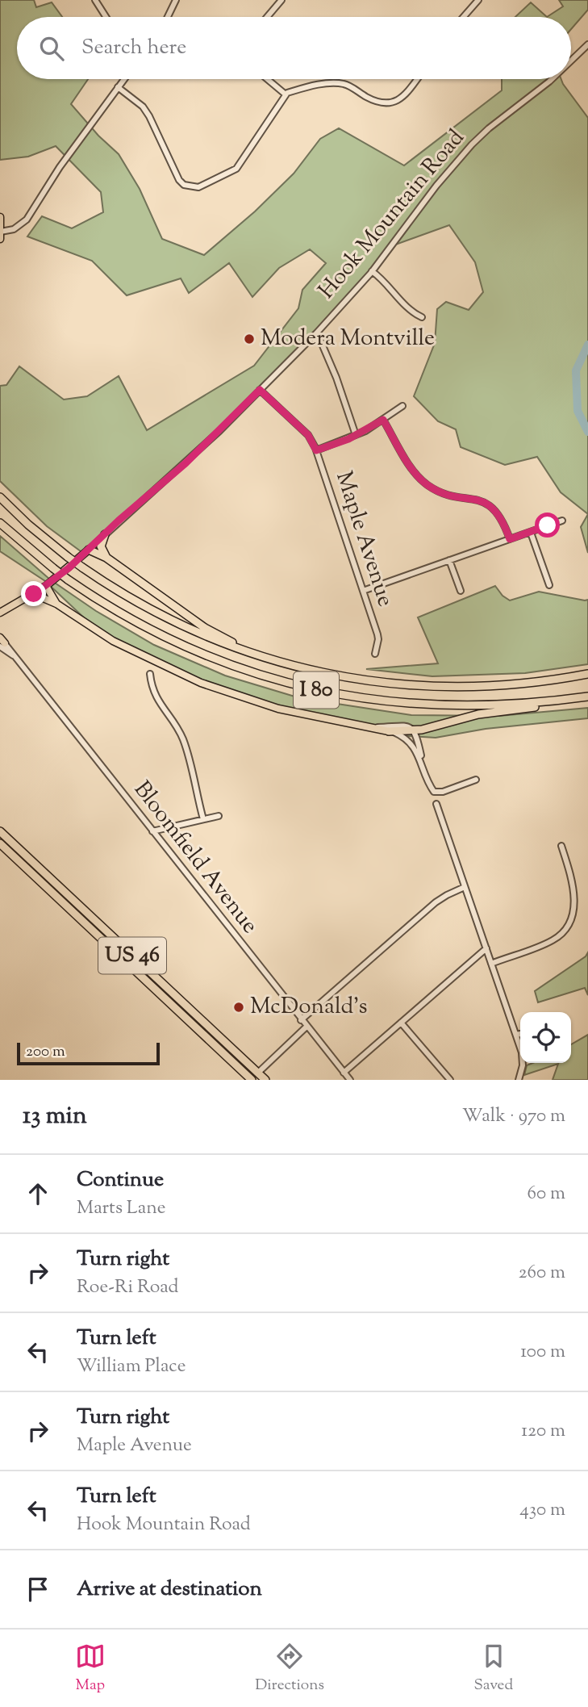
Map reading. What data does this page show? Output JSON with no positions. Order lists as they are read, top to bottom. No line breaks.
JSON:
{"streets":{"highway":["I 80","US 46"],"main road":["Hook Mountain Road"],"street":["Maple Avenue","Bloomfield Avenue"]},"crossings":[["Hook Mountain Road","Maple Avenue"]],"places":["Modera Montville","McDonald's"],"scale_bar":"200 m","page":{"search":"Search here","scale":"200 m","heading":["13 min","Walk · 970 m"],"list":[["Continue","Marts Lane","60 m"],["Turn right","Roe-Ri Road","260 m"],["Turn left","William Place","100 m"],["Turn right","Maple Avenue","120 m"],["Turn left","Hook Mountain Road","430 m"],"Arrive at destination"],"nav":["Map","Directions","Saved"]}}
